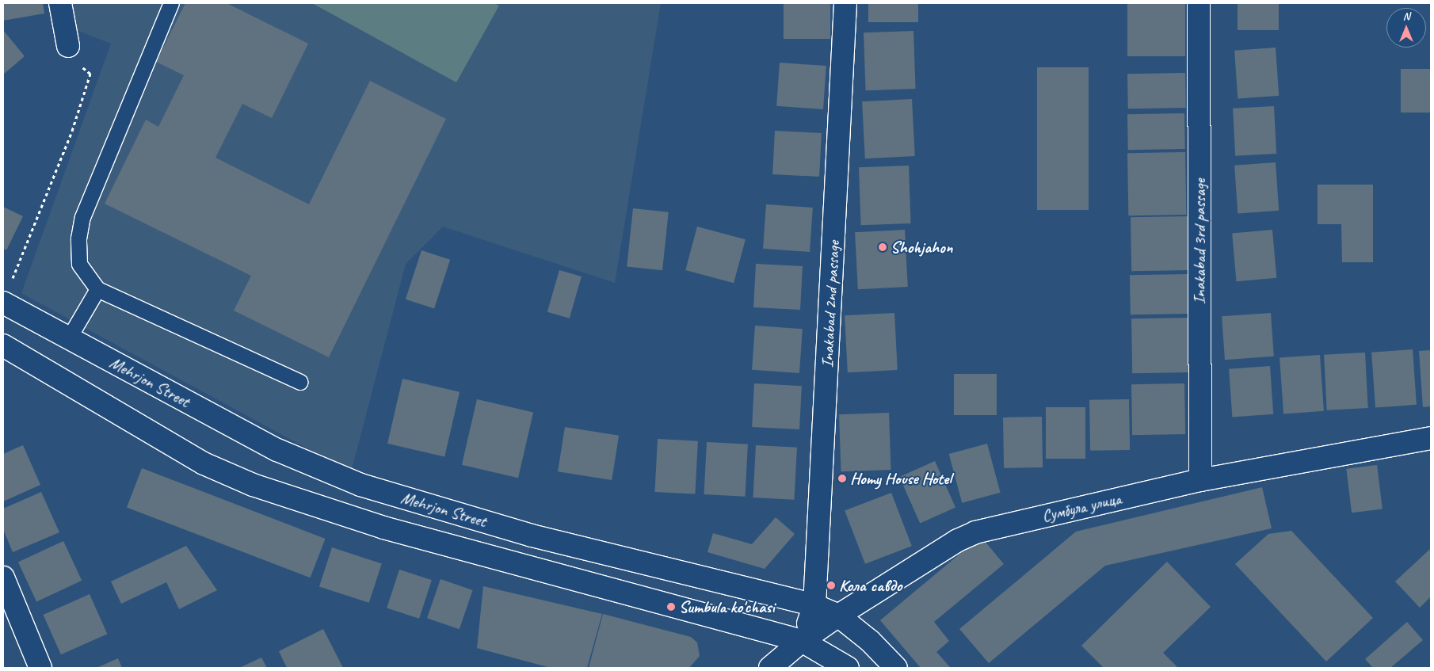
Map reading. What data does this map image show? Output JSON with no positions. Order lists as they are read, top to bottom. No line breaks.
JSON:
{"streets":{"street":["Inakabad 3rd passage","Inakabad 2nd passage","Mehrjon Street","Сумбула улица"]},"crossings":[["Inakabad 3rd passage","Сумбула улица"],["Inakabad 2nd passage","Mehrjon Street"],["Inakabad 2nd passage","Сумбула улица"],["Mehrjon Street","Сумбула улица"]],"places":["Shohjahon","Homy House Hotel","Кола савдо","Sumbula ko'chasi"],"north":"top"}
